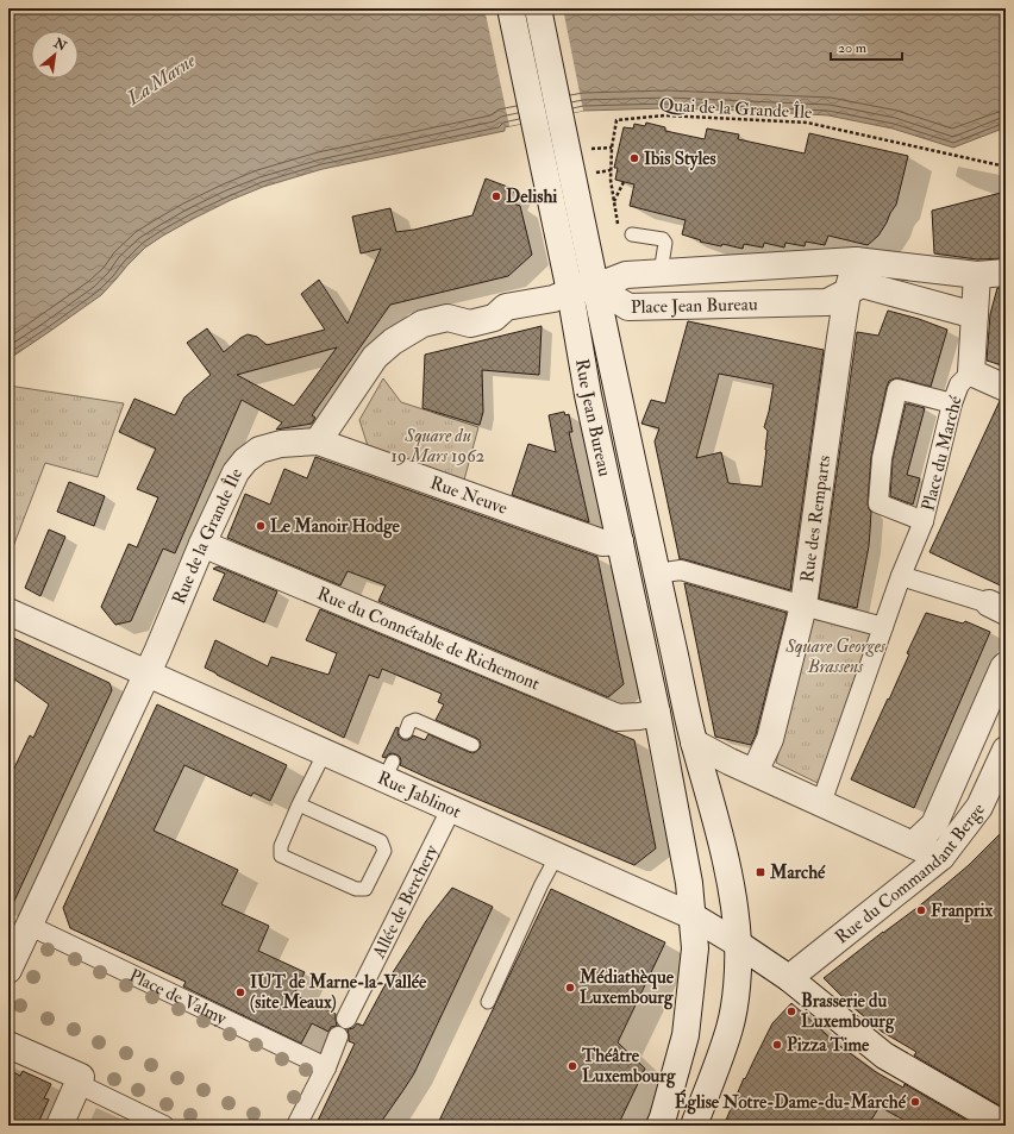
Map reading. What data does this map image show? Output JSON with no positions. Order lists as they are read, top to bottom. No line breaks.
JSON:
{"streets":{"street":["Place Jean Bureau","Rue Jean Bureau","Place du Marché","Rue Neuve","Rue des Remparts","Rue de la Grande Île","Rue du Connétable de Richemont","Rue Jablinot","Rue du Commandant Berge","Allée de Berchery","Place de Valmy"],"path":["Quai de la Grande Île"]},"crossings":[["Place Jean Bureau","Rue des Remparts"],["Rue Jean Bureau","Rue Neuve"],["Rue Jean Bureau","Rue du Connétable de Richemont"],["Rue Jean Bureau","Rue Jablinot"],["Rue Neuve","Rue de la Grande Île"],["Rue de la Grande Île","Rue du Connétable de Richemont"],["Rue de la Grande Île","Rue Jablinot"],["Rue de la Grande Île","Place de Valmy"],["Rue Jablinot","Rue du Commandant Berge"],["Rue Jablinot","Allée de Berchery"]],"water":["La Marne"],"parks":["Square du 19 Mars 1962","Square Georges Brassens"],"places":{"other":["Ibis Styles","Delishi","Le Manoir Hodge","Franprix","Médiathèque Luxembourg","IUT de Marne-la-Vallée (site Meaux)","Brasserie du Luxembourg","Pizza Time","Théâtre Luxembourg","Église Notre-Dame-du-Marché"],"transit":["Marché"]},"scale_bar":"20 m","north":"top right"}
